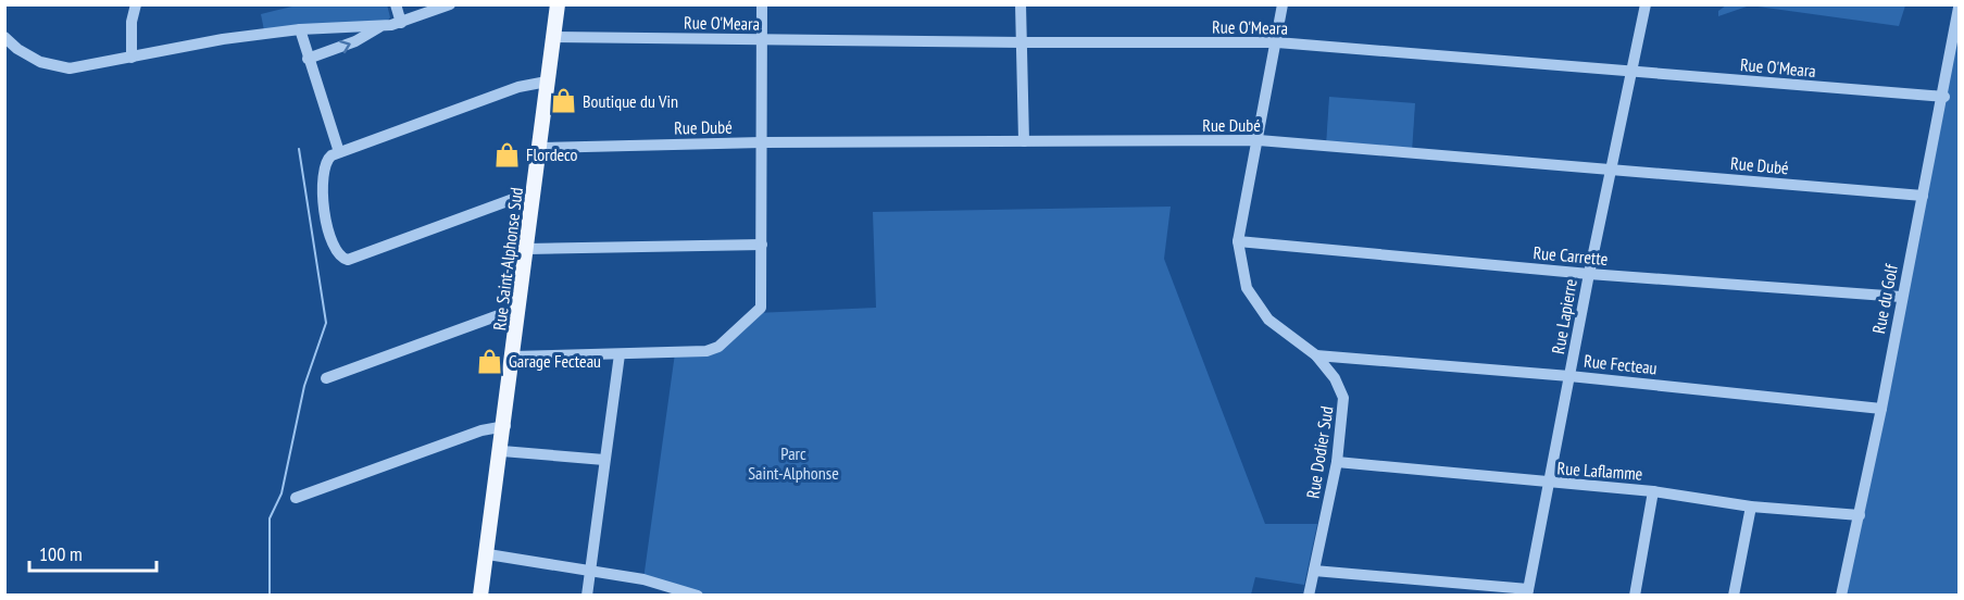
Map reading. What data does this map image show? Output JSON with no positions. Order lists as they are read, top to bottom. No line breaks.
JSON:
{"streets":{"main road":["Rue Saint-Alphonse Sud"],"street":["Rue O'Meara","Rue Dubé","Rue Carrette","Rue du Golf","Rue Lapierre","Rue Fecteau","Rue Dodier Sud","Rue Laflamme"]},"crossings":[["Rue O'Meara","Rue Saint-Alphonse Sud"],["Rue O'Meara","Rue du Golf"],["Rue O'Meara","Rue Lapierre"],["Rue O'Meara","Rue Dodier Sud"],["Rue Dubé","Rue Saint-Alphonse Sud"],["Rue Dubé","Rue du Golf"],["Rue Dubé","Rue Lapierre"],["Rue Dubé","Rue Dodier Sud"],["Rue Carrette","Rue du Golf"],["Rue Carrette","Rue Lapierre"],["Rue Carrette","Rue Dodier Sud"],["Rue du Golf","Rue Fecteau"],["Rue du Golf","Rue Laflamme"],["Rue Lapierre","Rue Fecteau"],["Rue Lapierre","Rue Laflamme"],["Rue Fecteau","Rue Dodier Sud"],["Rue Dodier Sud","Rue Laflamme"]],"parks":["Parc Saint-Alphonse"],"places":{"shop":["Boutique du Vin","Flordeco","Garage Fecteau"]},"scale_bar":"100 m"}
